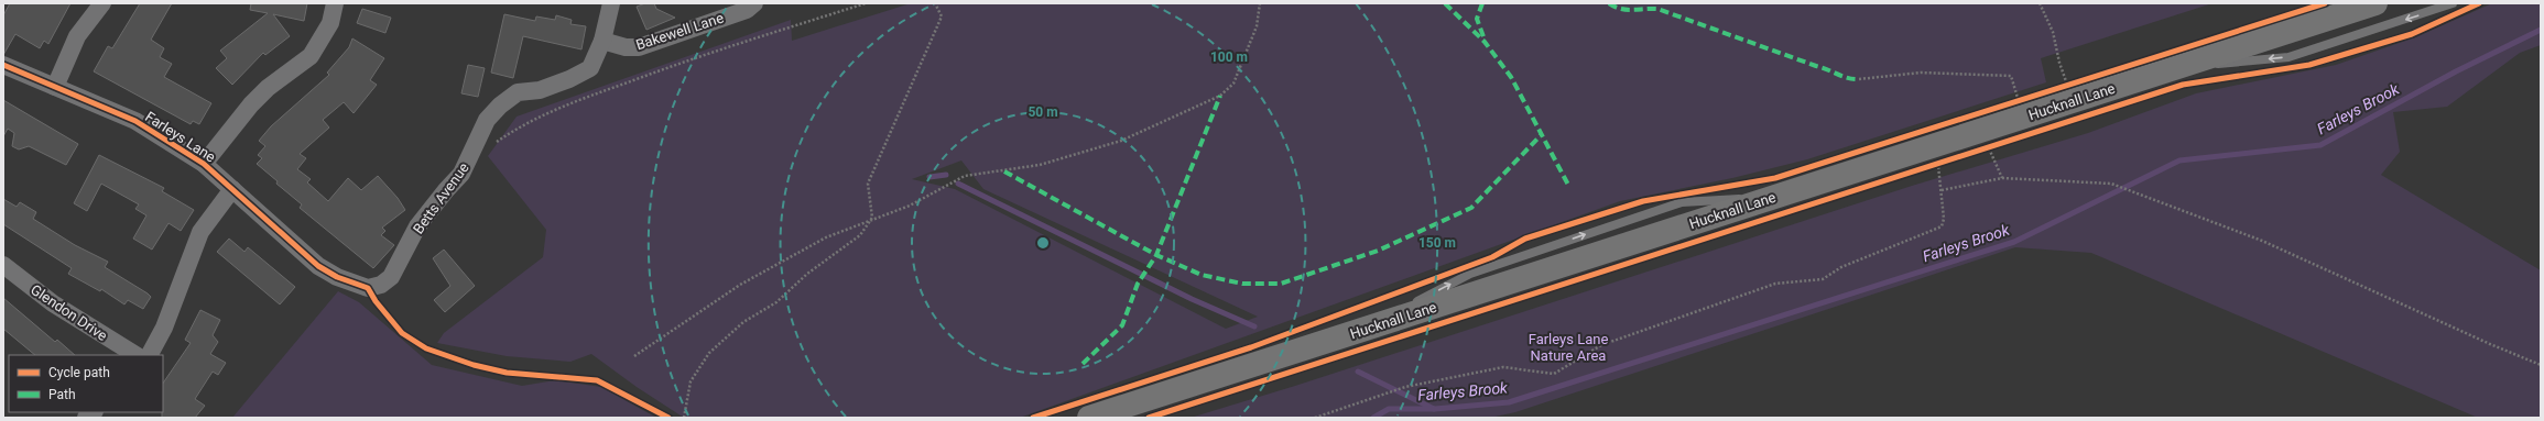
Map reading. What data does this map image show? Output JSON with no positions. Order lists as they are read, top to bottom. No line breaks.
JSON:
{"streets":{"main road":["Hucknall Lane"],"street":["Bakewell Lane","Farleys Lane","Betts Avenue","Glendon Drive"]},"crossings":[["Bakewell Lane","Betts Avenue"],["Farleys Lane","Betts Avenue"]],"water":["Farleys Brook"],"parks":["Farleys Lane Nature Area"],"legend":["Cycle path","Path"],"rings":["100 m","50 m","150 m"]}
